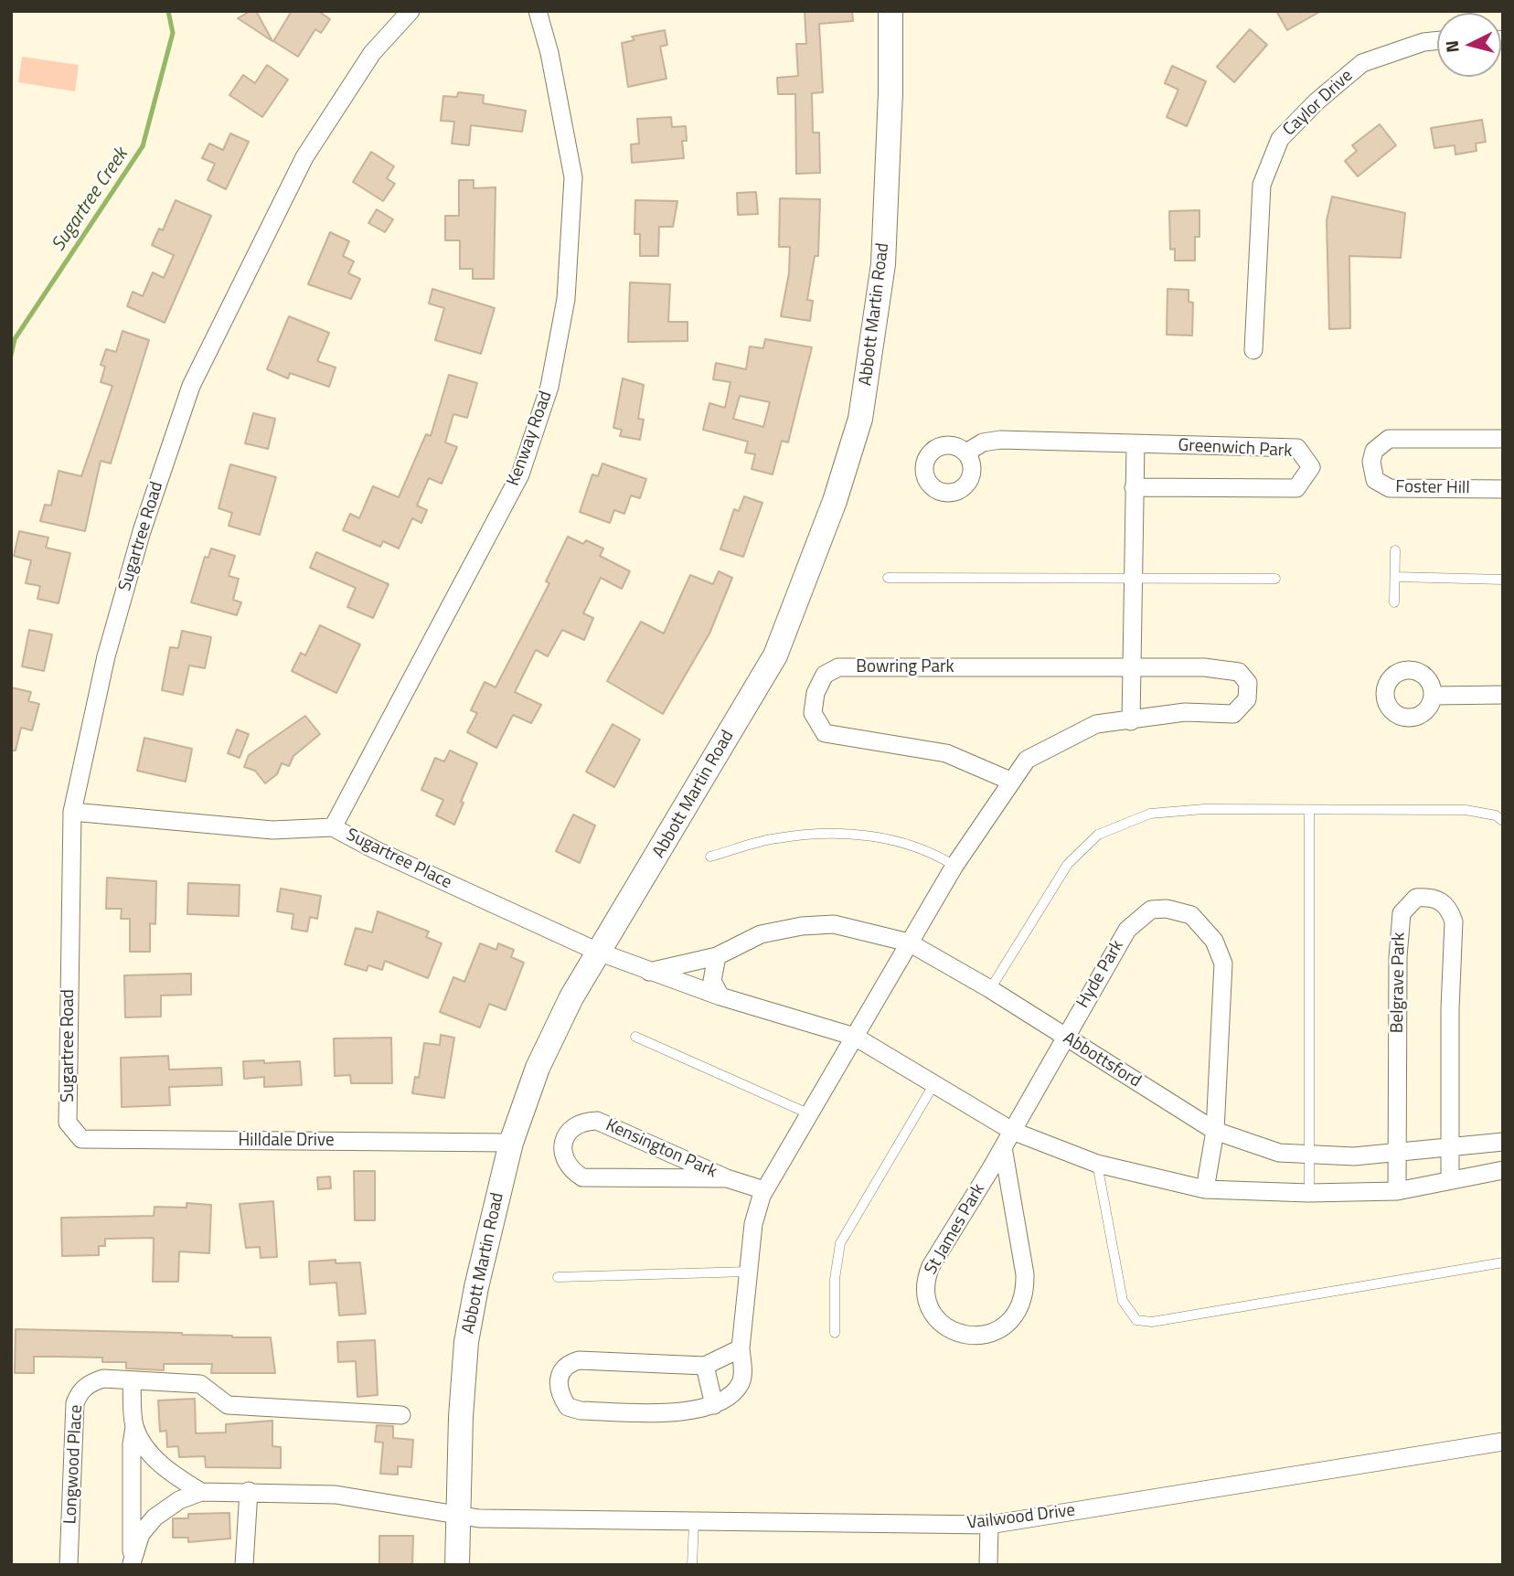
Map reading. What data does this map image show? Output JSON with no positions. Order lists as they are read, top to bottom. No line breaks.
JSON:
{"streets":{"main road":["Abbott Martin Road"],"street":["Caylor Drive","Kenway Road","Greenwich Park","Foster Hill","Sugartree Road","Bowring Park","Sugartree Place","Hyde Park","Belgrave Park","Abbottsford","Hilldale Drive","Kensington Park","St James Park","Longwood Place","Vailwood Drive"]},"crossings":[["Abbott Martin Road","Sugartree Place"],["Abbott Martin Road","Hilldale Drive"],["Abbott Martin Road","Vailwood Drive"],["Kenway Road","Sugartree Place"],["Sugartree Road","Sugartree Place"],["Sugartree Road","Hilldale Drive"],["Bowring Park","Abbottsford"],["Hyde Park","Abbottsford"],["Hyde Park","St James Park"],["Belgrave Park","Abbottsford"]],"water":["Sugartree Creek"],"north":"left"}
